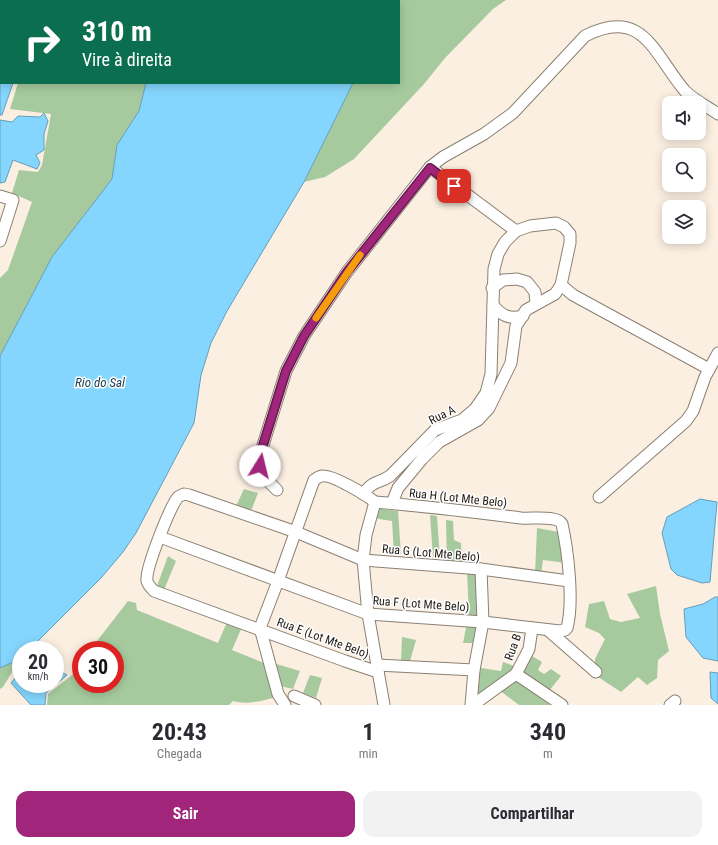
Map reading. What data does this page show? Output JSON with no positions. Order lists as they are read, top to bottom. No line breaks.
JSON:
{"streets":{"street":["Rua A","Rua H (Lot Mte Belo)","Rua G (Lot Mte Belo)","Rua F (Lot Mte Belo)","Rua E (Lot Mte Belo)","Rua B"]},"crossings":[["Rua A","Rua H (Lot Mte Belo)"],["Rua H (Lot Mte Belo)","Rua G (Lot Mte Belo)"],["Rua H (Lot Mte Belo)","Rua F (Lot Mte Belo)"],["Rua G (Lot Mte Belo)","Rua F (Lot Mte Belo)"],["Rua G (Lot Mte Belo)","Rua E (Lot Mte Belo)"],["Rua F (Lot Mte Belo)","Rua E (Lot Mte Belo)"],["Rua F (Lot Mte Belo)","Rua B"]],"water":["Rio do Sal"],"page":{"turn":["310 m","Vire à direita"],"speed":"20 km/h","limit":"30","eta":["20:43","Chegada","1","min","340","m"],"buttons":["Sair","Compartilhar"]}}
